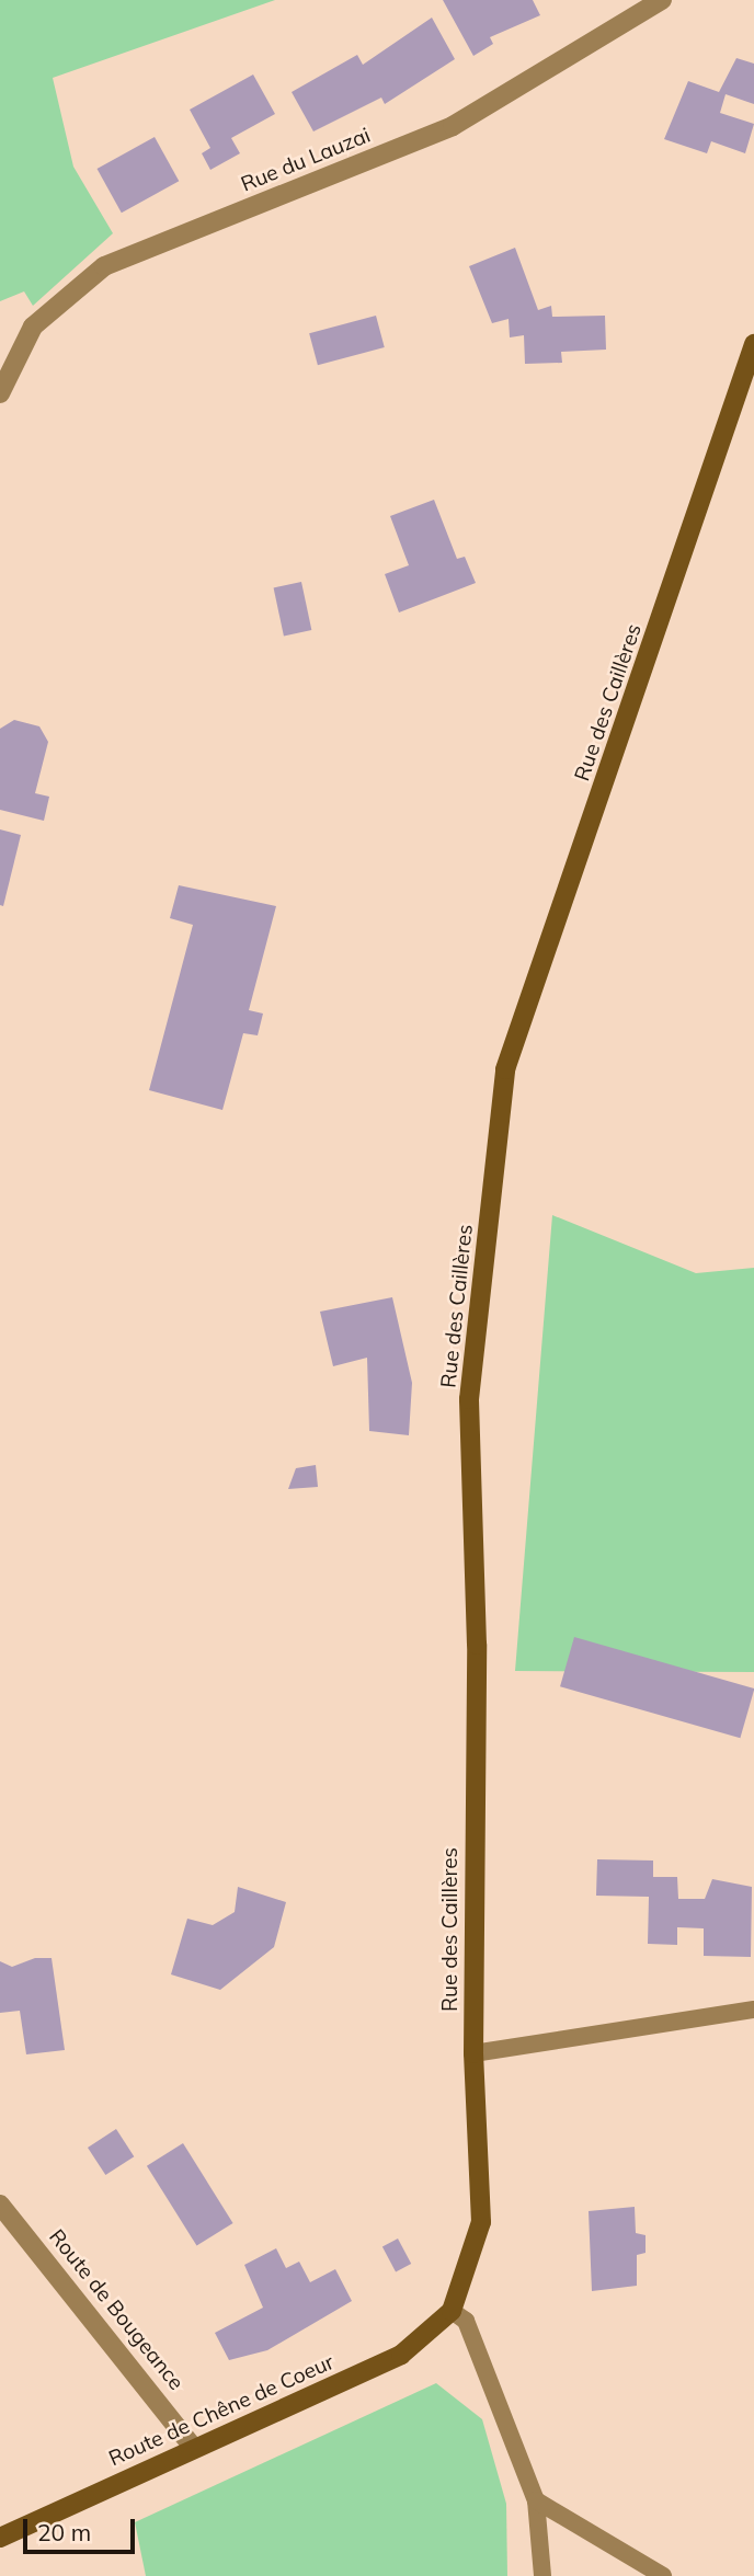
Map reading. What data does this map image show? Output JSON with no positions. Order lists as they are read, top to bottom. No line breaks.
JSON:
{"streets":{"street":["Rue du Lauzai","Rue des Caillères","Route de Bougeance","Route de Chêne de Coeur"]},"crossings":[["Rue des Caillères","Route de Chêne de Coeur"],["Route de Bougeance","Route de Chêne de Coeur"]],"scale_bar":"20 m"}
